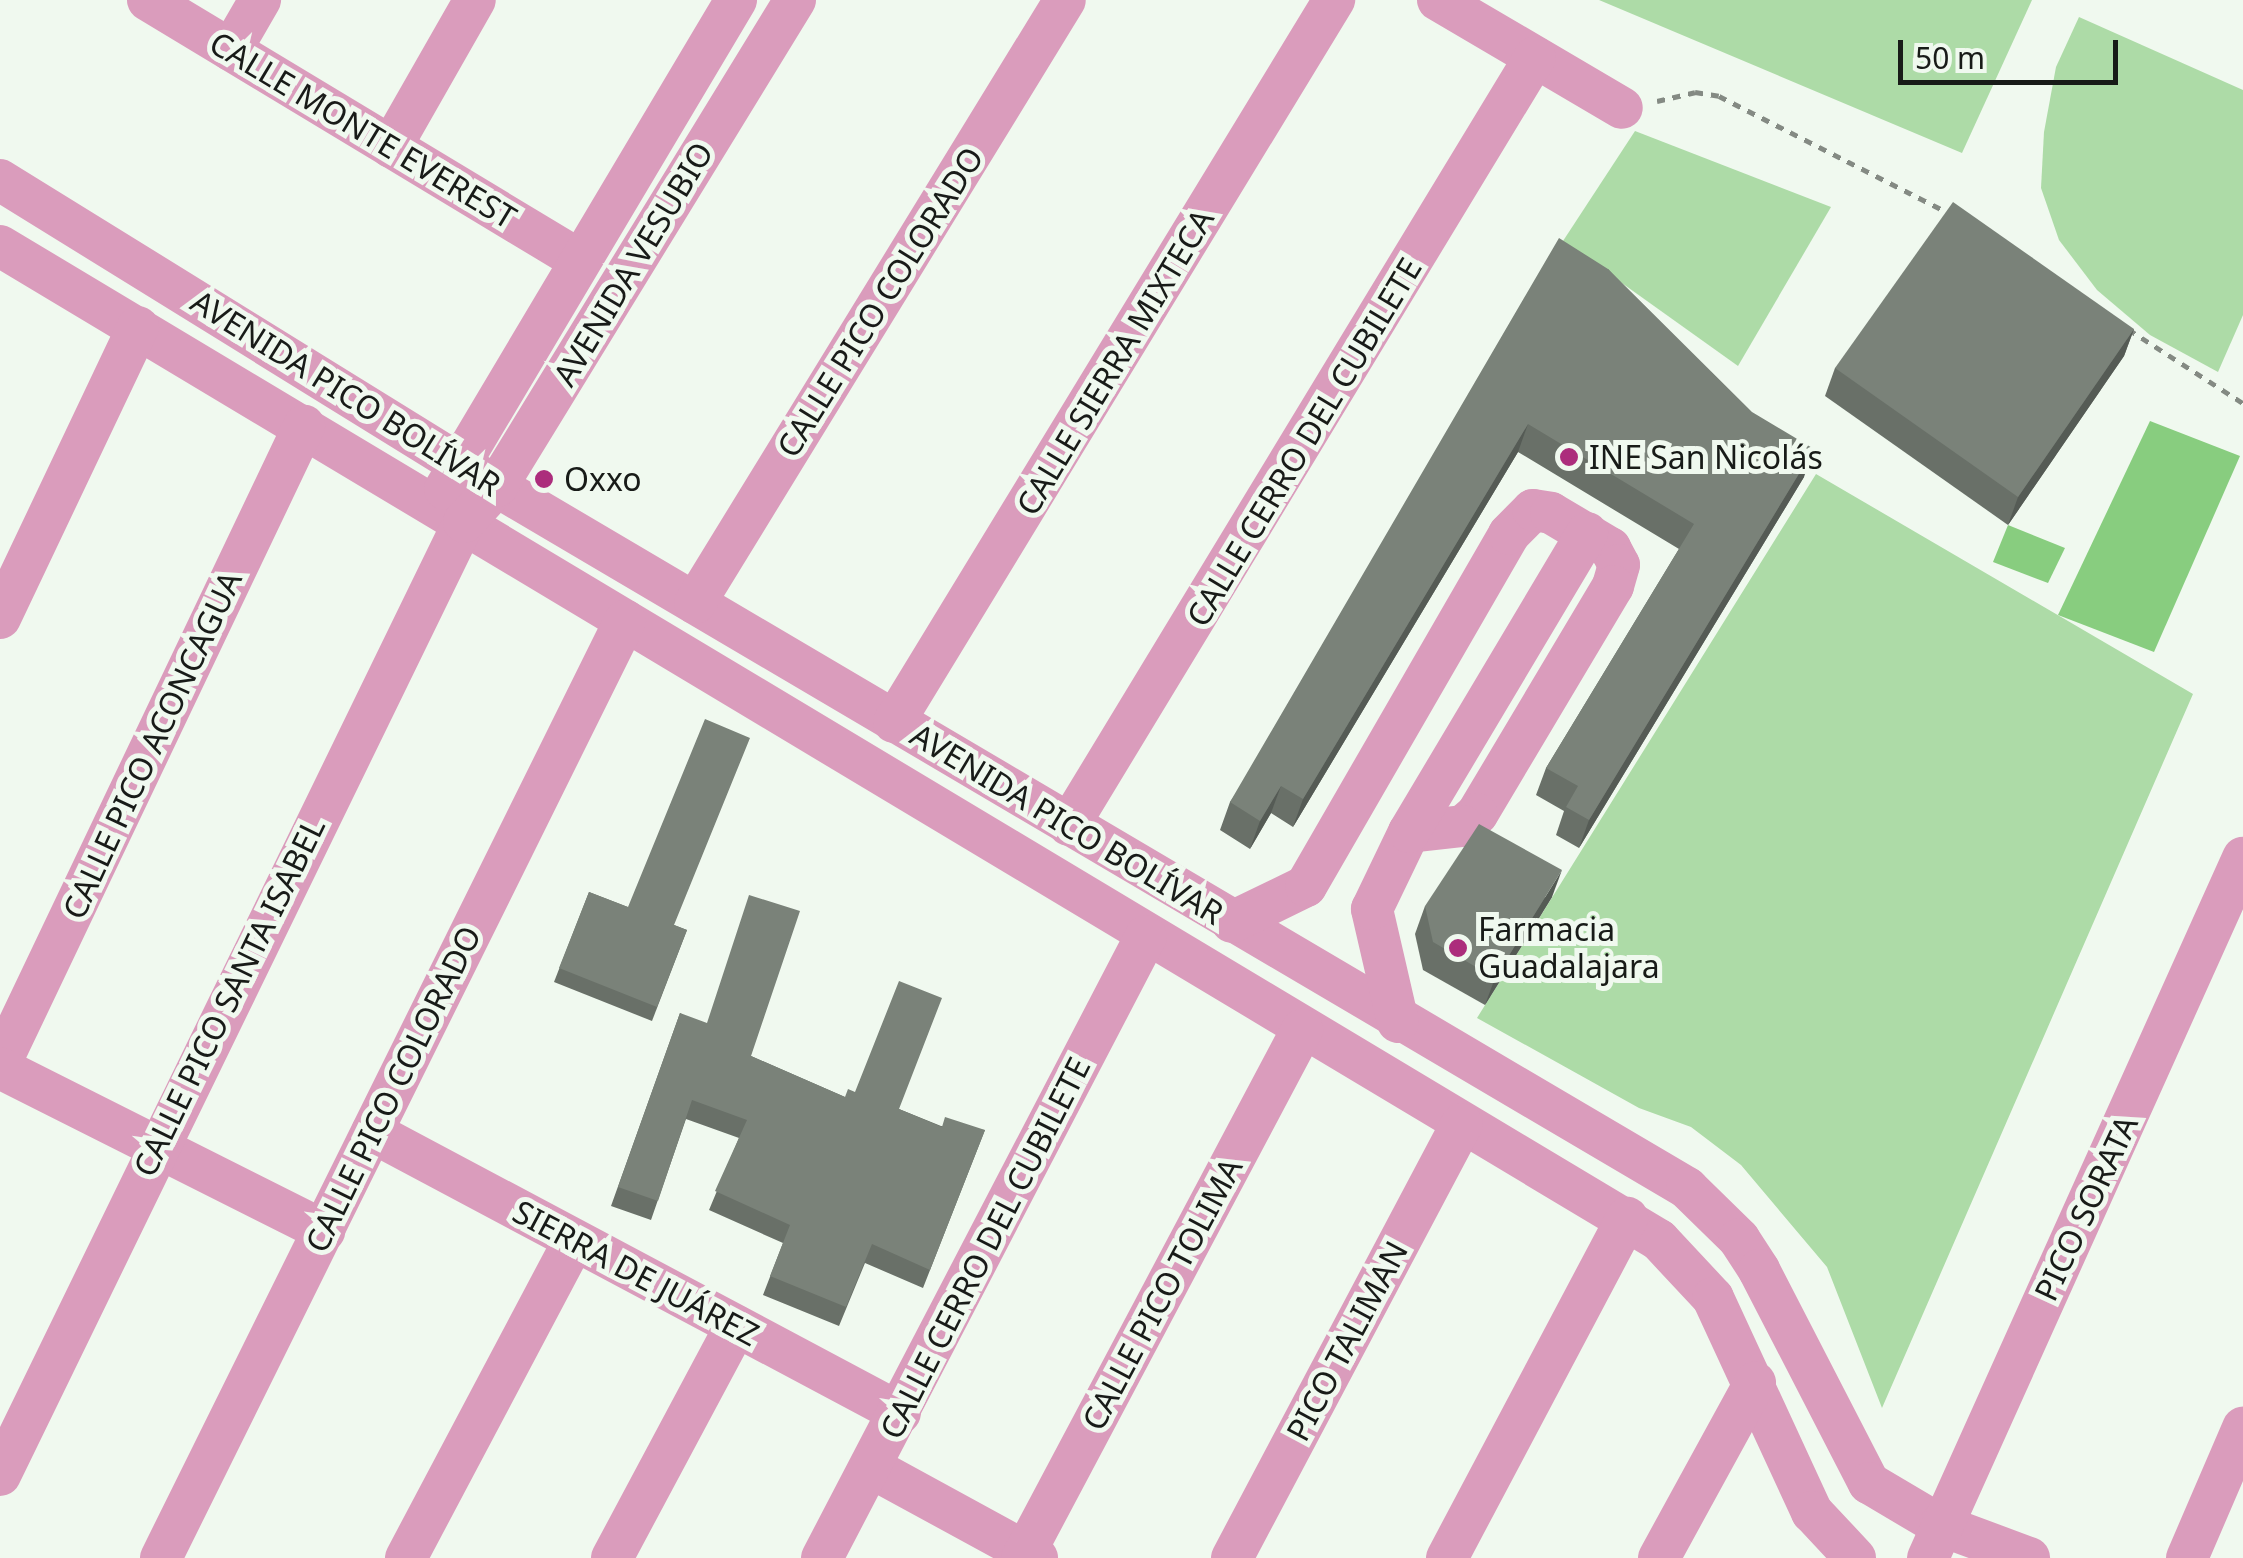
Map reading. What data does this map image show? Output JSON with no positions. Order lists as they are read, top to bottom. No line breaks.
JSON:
{"streets":{"street":["CALLE MONTE EVEREST","AVENIDA VESUBIO","CALLE PICO COLORADO","CALLE SIERRA MIXTECA","AVENIDA PICO BOLÍVAR","CALLE CERRO DEL CUBILETE","CALLE PICO ACONCAGUA","CALLE PICO SANTA ISABEL","PICO SORATA","SIERRA DE JUÁREZ","CALLE PICO TOLIMA","PICO TALIMAN"]},"crossings":[["CALLE MONTE EVEREST","AVENIDA VESUBIO"],["AVENIDA VESUBIO","AVENIDA PICO BOLÍVAR"],["AVENIDA VESUBIO","CALLE PICO SANTA ISABEL"],["CALLE PICO COLORADO","AVENIDA PICO BOLÍVAR"],["CALLE PICO COLORADO","SIERRA DE JUÁREZ"],["CALLE SIERRA MIXTECA","AVENIDA PICO BOLÍVAR"],["AVENIDA PICO BOLÍVAR","CALLE CERRO DEL CUBILETE"],["AVENIDA PICO BOLÍVAR","CALLE PICO ACONCAGUA"],["AVENIDA PICO BOLÍVAR","CALLE PICO SANTA ISABEL"],["AVENIDA PICO BOLÍVAR","PICO SORATA"],["AVENIDA PICO BOLÍVAR","CALLE PICO TOLIMA"],["AVENIDA PICO BOLÍVAR","PICO TALIMAN"],["CALLE CERRO DEL CUBILETE","SIERRA DE JUÁREZ"]],"places":["INE San Nicolás","Oxxo","Farmacia Guadalajara"],"scale_bar":"50 m"}
